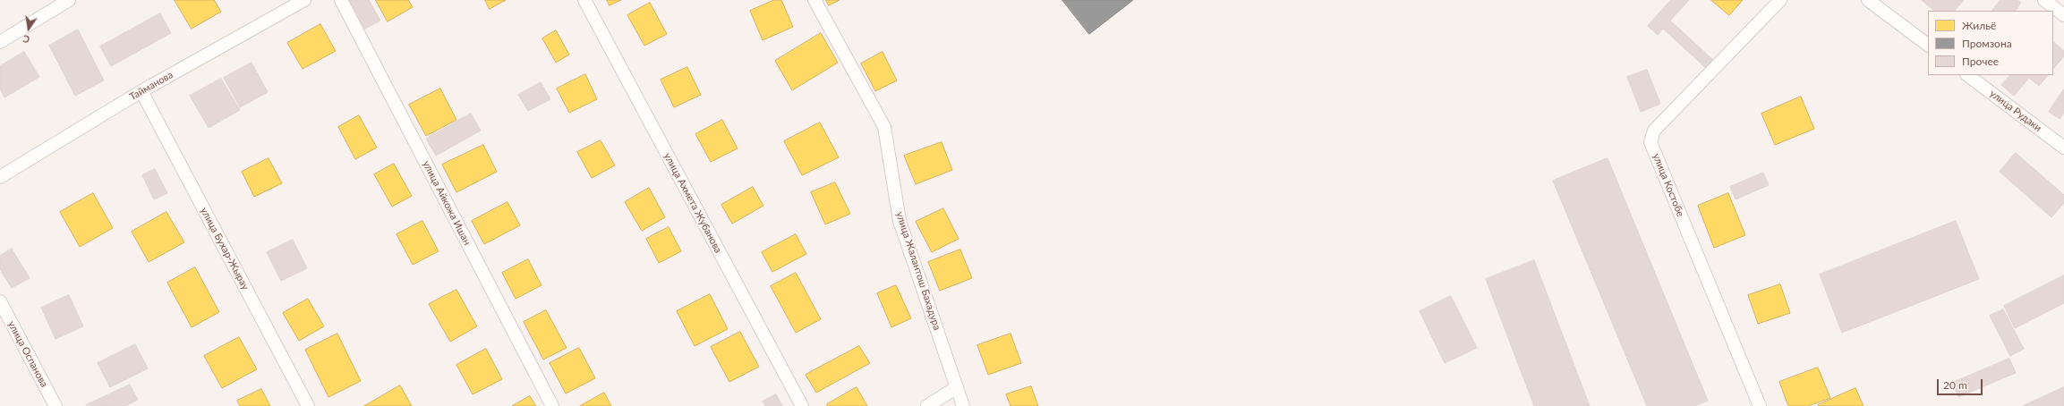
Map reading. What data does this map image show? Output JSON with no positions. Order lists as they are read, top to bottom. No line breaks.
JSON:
{"streets":{"street":["Тайманова","улица Рудаки","улица Костобе","улица Айкожа Ишан","улица Ахмета Жубанова","улица Бухар-Жырау","улица Жалантош Бахадура","улица Оспанова"]},"crossings":[["Тайманова","улица Бухар-Жырау"]],"legend":["Жильё","Промзона","Прочее"],"scale_bar":"20 m","north":"bottom"}
